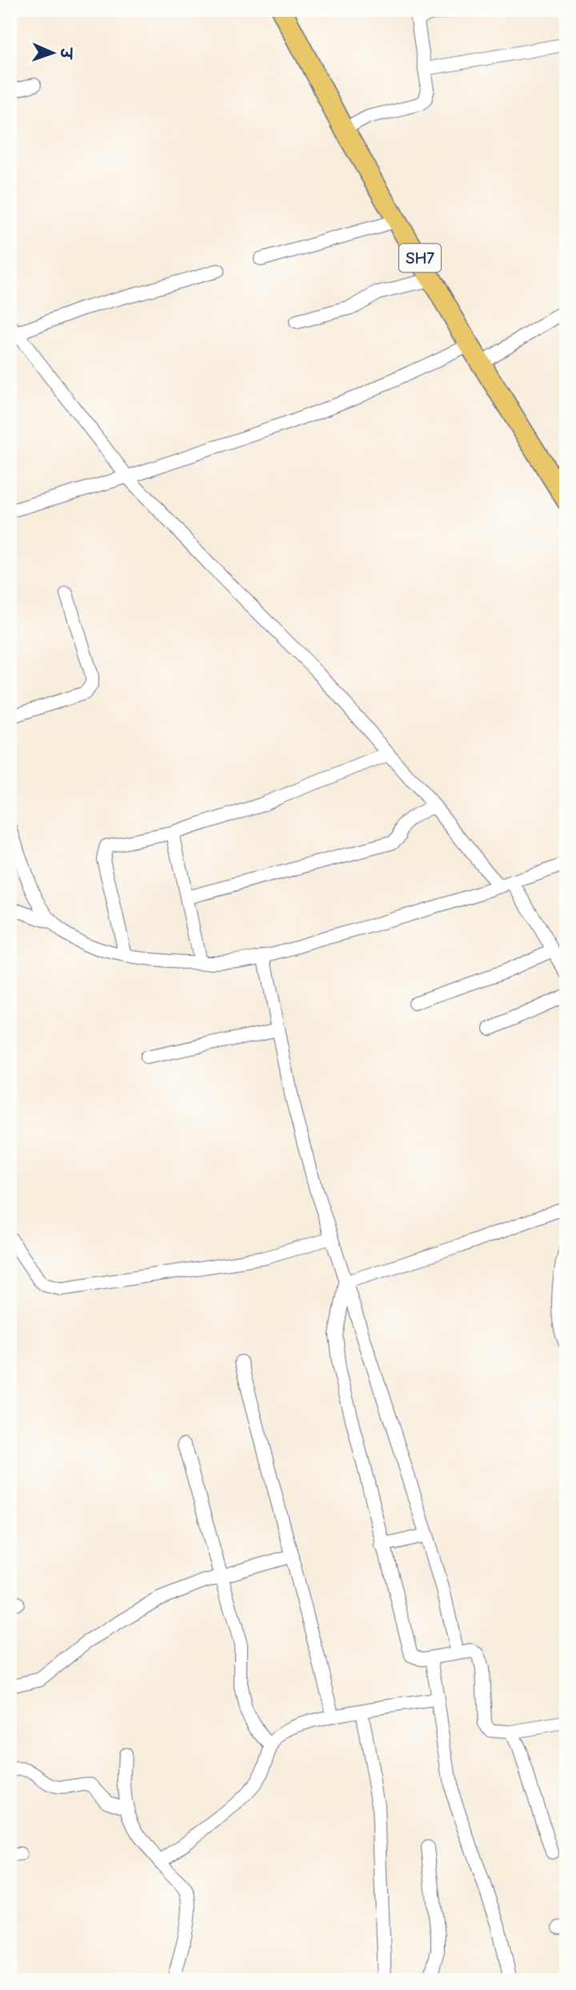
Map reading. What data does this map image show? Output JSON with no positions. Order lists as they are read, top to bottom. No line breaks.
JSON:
{"streets":{"main road":["SH7"]},"north":"right"}
